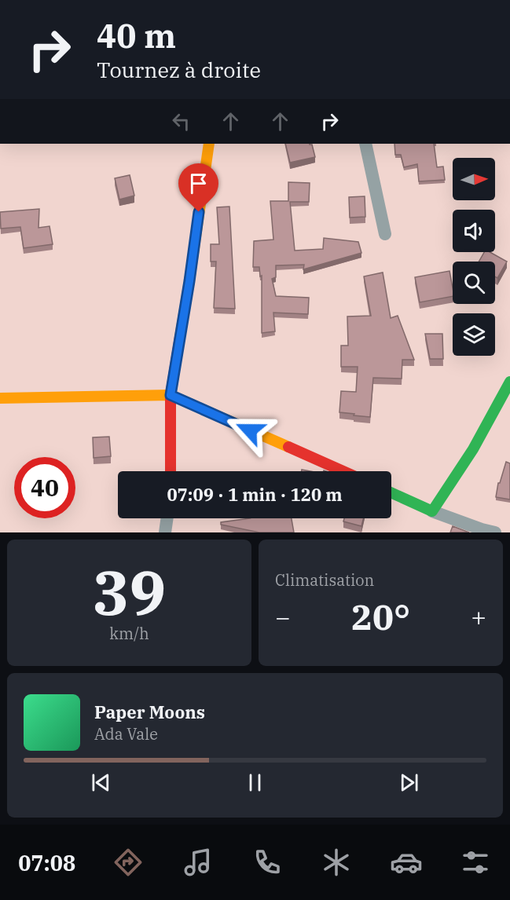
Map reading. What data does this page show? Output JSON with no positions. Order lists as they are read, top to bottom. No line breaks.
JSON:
{"north":"right","page":{"turn":["40 m","Tournez à droite"],"limit":"40","trip":"07:09 · 1 min · 120 m","tile":[["39","km/h"],"Climatisation"],"heat":["−","20°","+"],"song":["Paper Moons","Ada Vale"],"tabs":"07:08"}}
